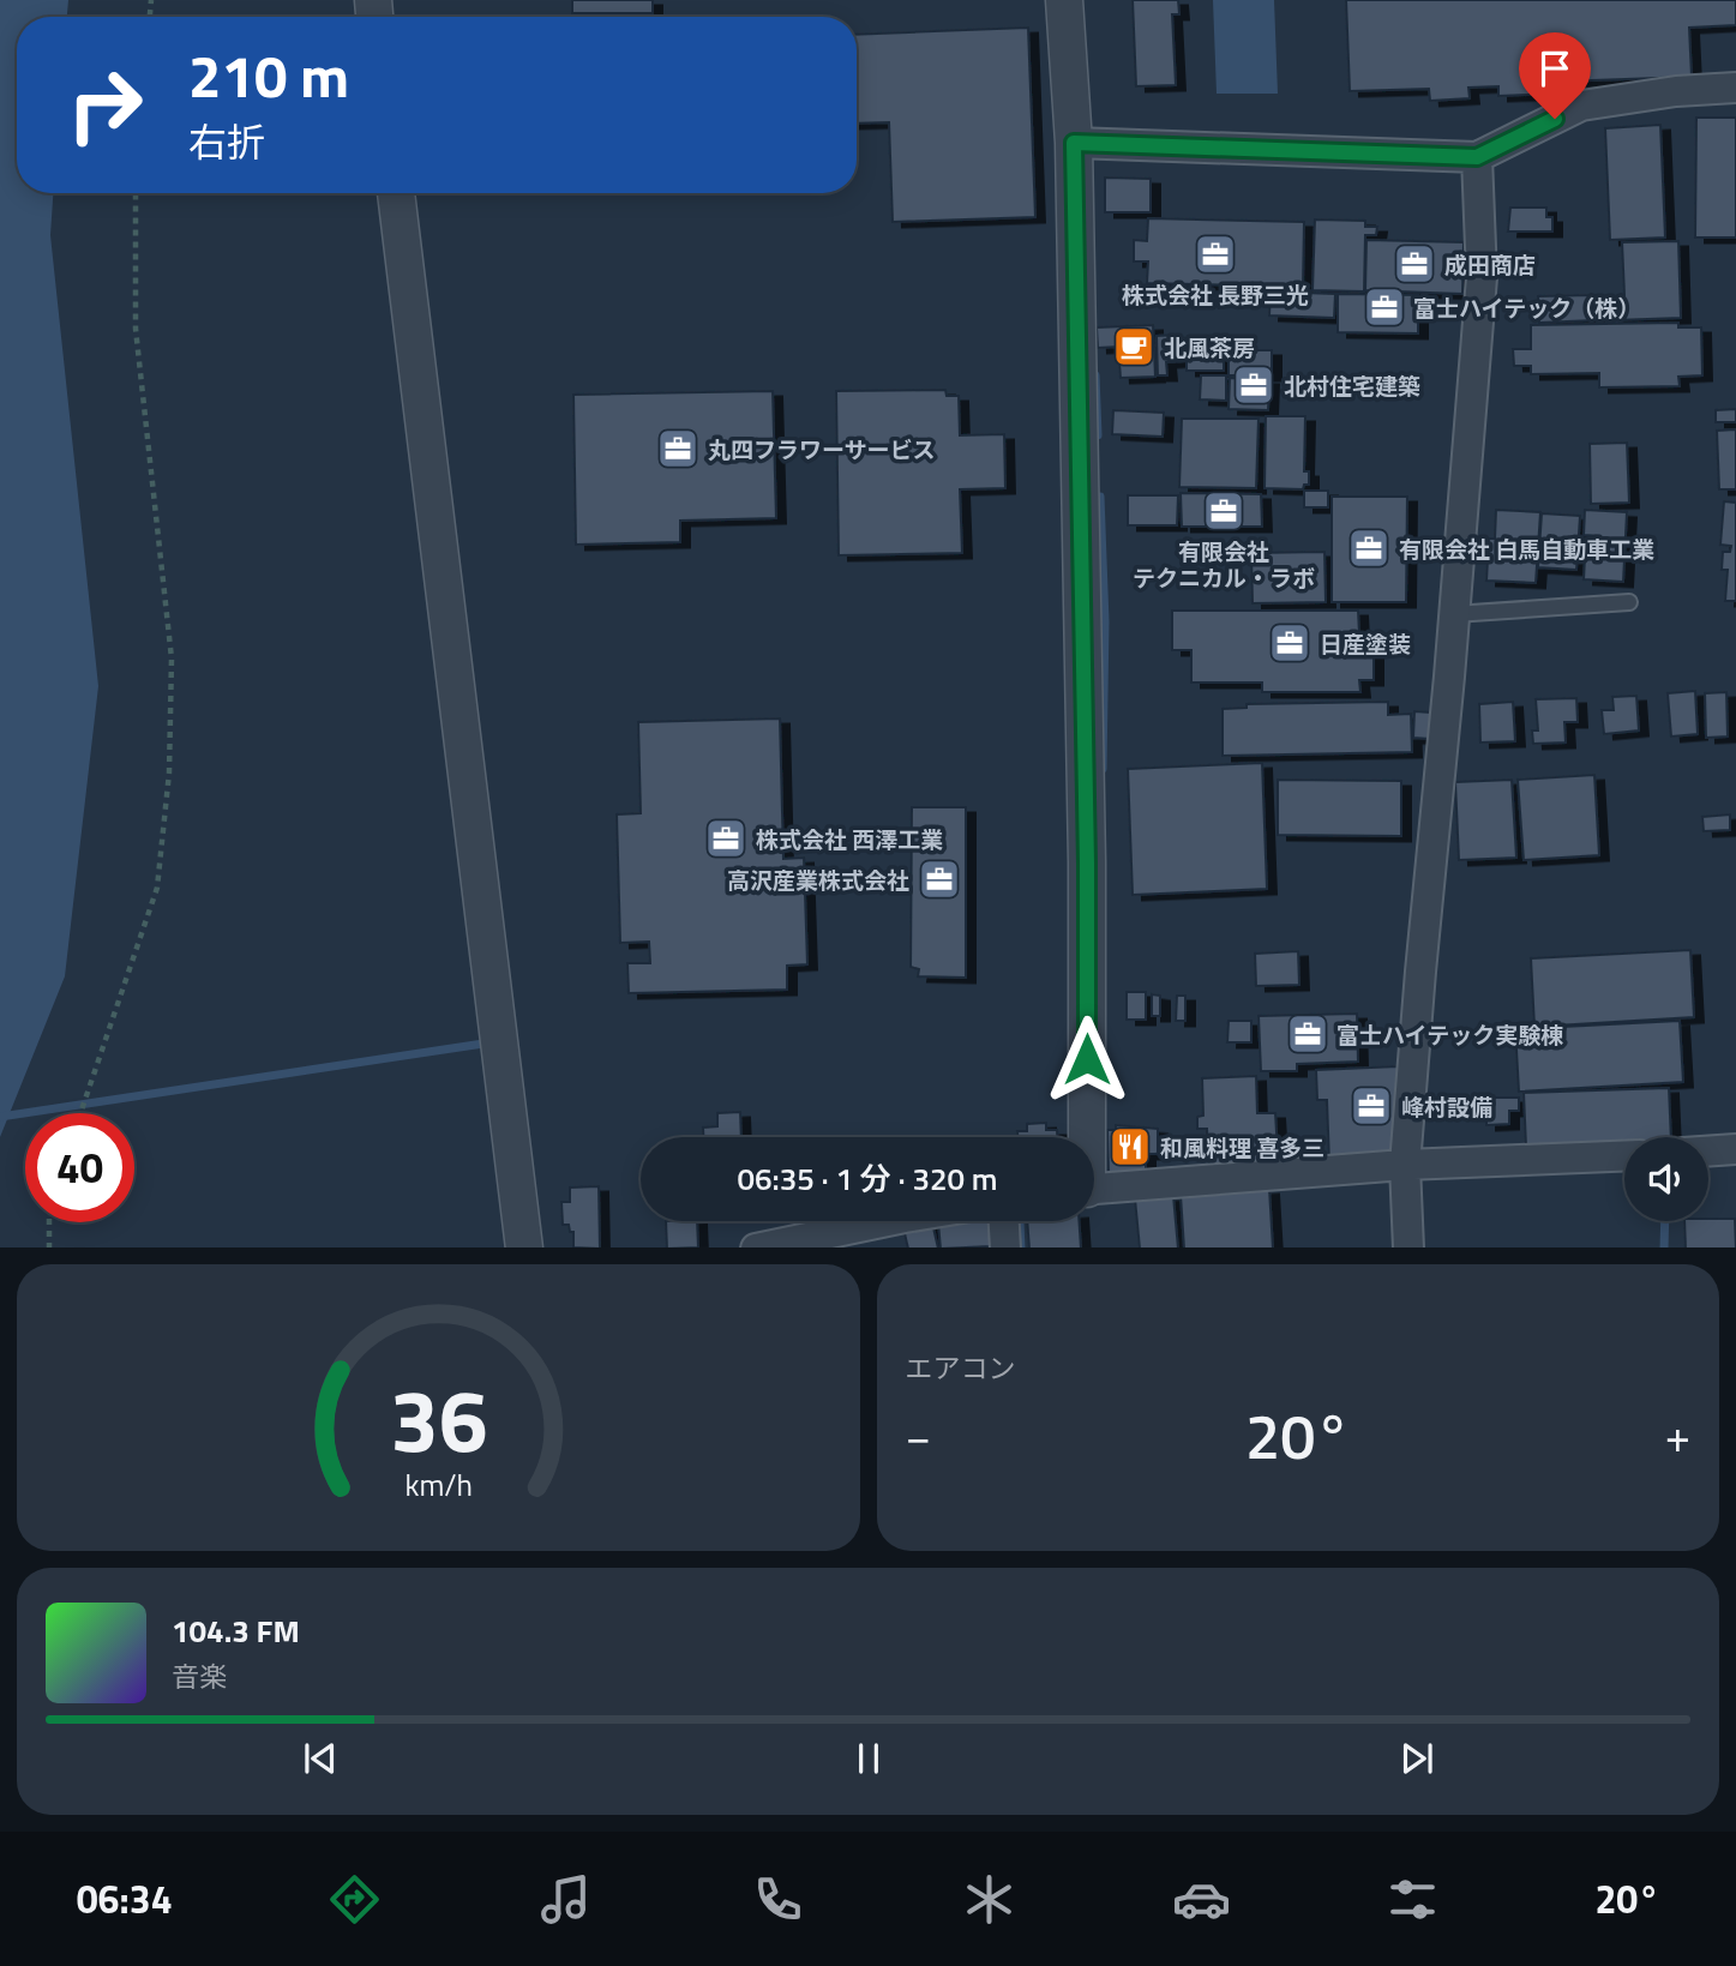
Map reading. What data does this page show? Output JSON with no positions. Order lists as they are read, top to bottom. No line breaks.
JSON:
{"places":{"office":["株式会社 長野三光","成田商店","富士ハイテック（株）","北村住宅建築","丸四フラワーサービス","有限会社 テクニカル・ラボ","有限会社 白馬自動車工業","日産塗装","株式会社 西澤工業","高沢産業株式会社","富士ハイテック実験棟","峰村設備"],"cafe":["北風茶房"],"restaurant":["和風料理 喜多三"]},"page":{"turn":["210 m","右折"],"limit":"40","trip":"06:35 · 1 分 · 320 m","tile":"エアコン","heat":["−","20°","+"],"song":["104.3 FM","音楽"],"tabs":["06:34","20°"],"gauge":["36","km/h"]}}
